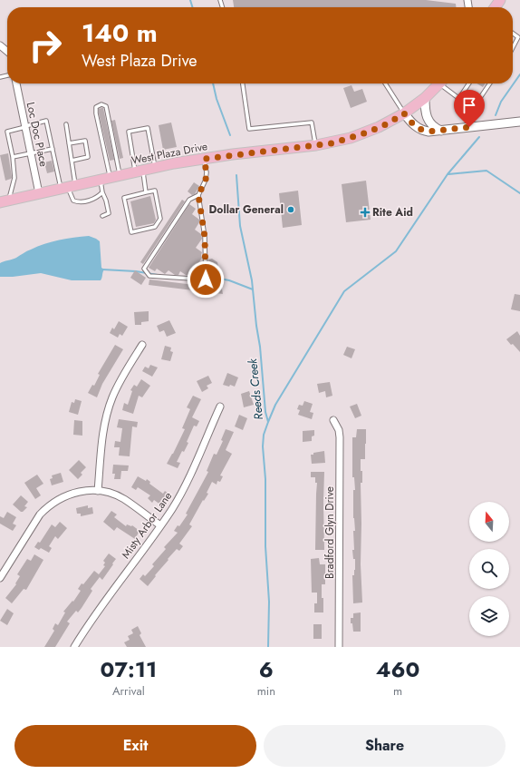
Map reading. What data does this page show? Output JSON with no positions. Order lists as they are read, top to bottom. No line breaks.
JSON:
{"streets":{"main road":["West Plaza Drive"],"street":["Loc Doc Place","Misty Arbor Lane","Bradford Glyn Drive"]},"crossings":[["Loc Doc Place","West Plaza Drive"]],"water":["Reeds Creek"],"places":{"other":["Dollar General"],"health":["Rite Aid"]},"north":"top","page":{"turn":["140 m","West Plaza Drive"],"eta":["07:11","Arrival","6","min","460","m"],"buttons":["Exit","Share"]}}
